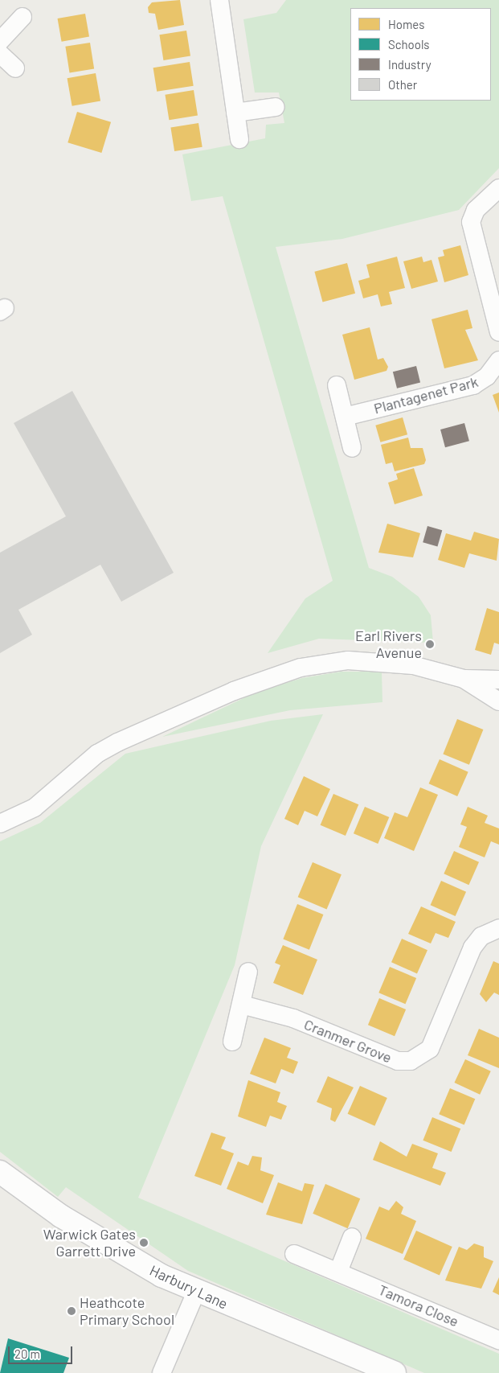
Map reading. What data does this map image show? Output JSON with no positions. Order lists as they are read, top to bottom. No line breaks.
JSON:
{"streets":{"street":["Plantagenet Park","Cranmer Grove","Harbury Lane","Tamora Close"]},"places":["Earl Rivers Avenue","Warwick Gates Garrett Drive","Heathcote Primary School"],"legend":["Homes","Schools","Industry","Other"],"scale_bar":"20 m"}
